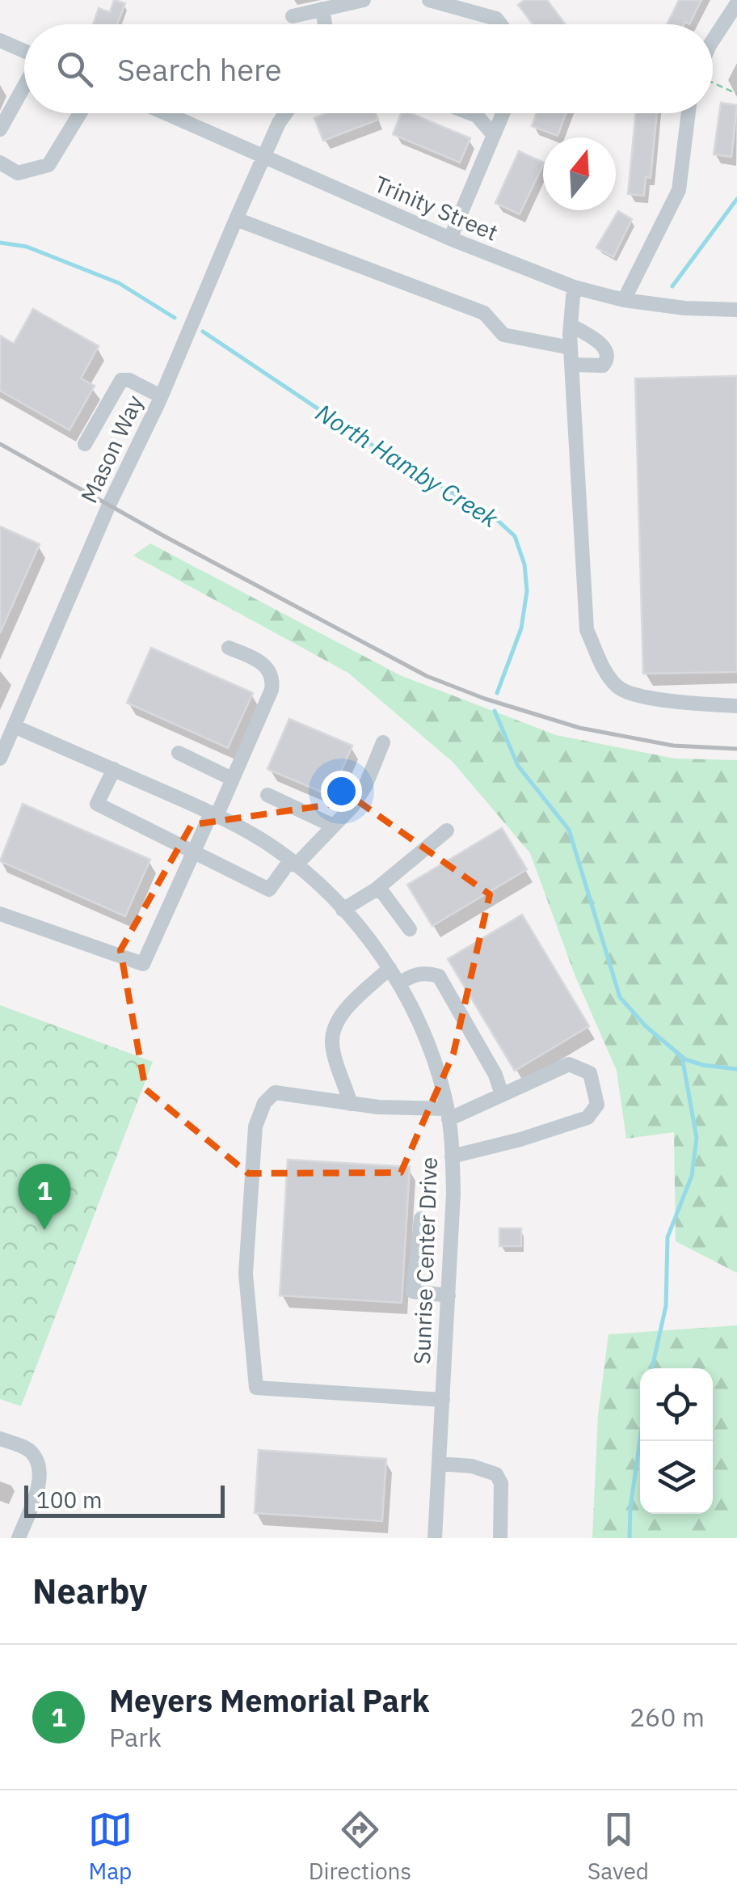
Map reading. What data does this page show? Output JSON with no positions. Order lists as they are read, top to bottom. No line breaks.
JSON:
{"streets":{"street":["Trinity Street","Mason Way","Sunrise Center Drive"]},"crossings":[["Trinity Street","Mason Way"],["Mason Way","Sunrise Center Drive"]],"water":["North Hamby Creek"],"scale_bar":"100 m","north":"top","page":{"search":"Search here","pins":"1","scale":"100 m","heading":"Nearby","list":[{"mark":"1","name":"Meyers Memorial Park","note":"Park","value":"260 m"}],"nav":["Map","Directions","Saved"]}}
